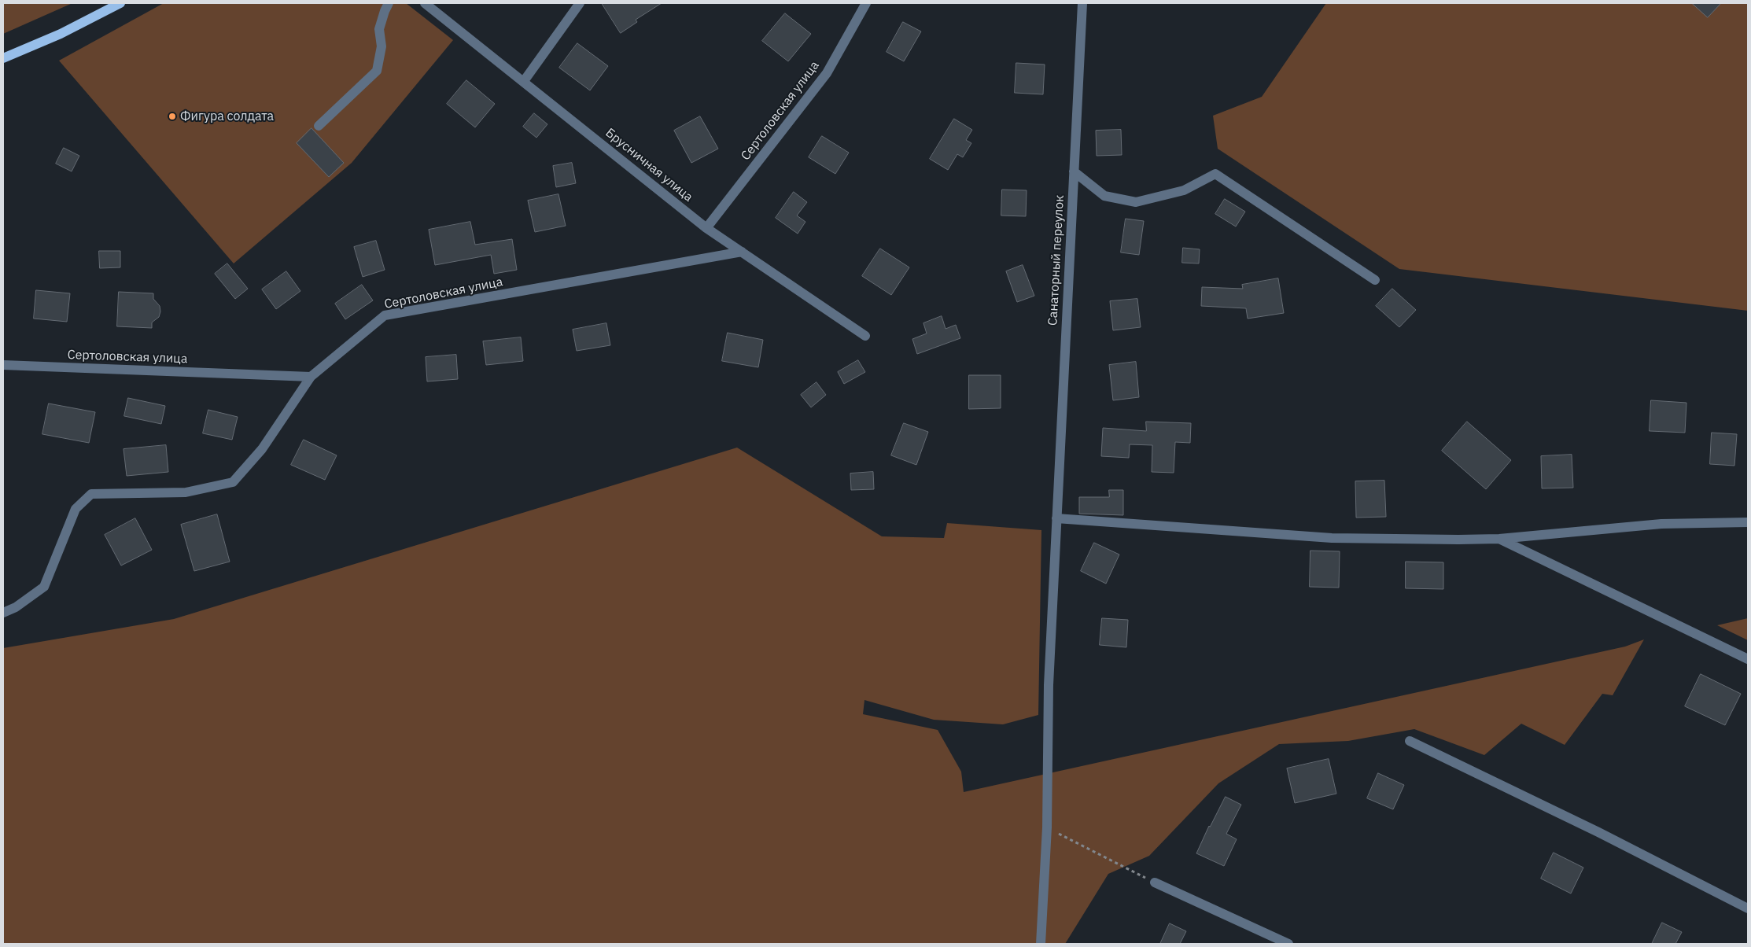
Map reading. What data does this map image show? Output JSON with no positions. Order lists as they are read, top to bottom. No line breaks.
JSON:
{"streets":{"street":["Сертоловская улица","Брусничная улица","Санаторный переулок"]},"crossings":[["Сертоловская улица","Брусничная улица"]],"places":["Фигура солдата"]}
